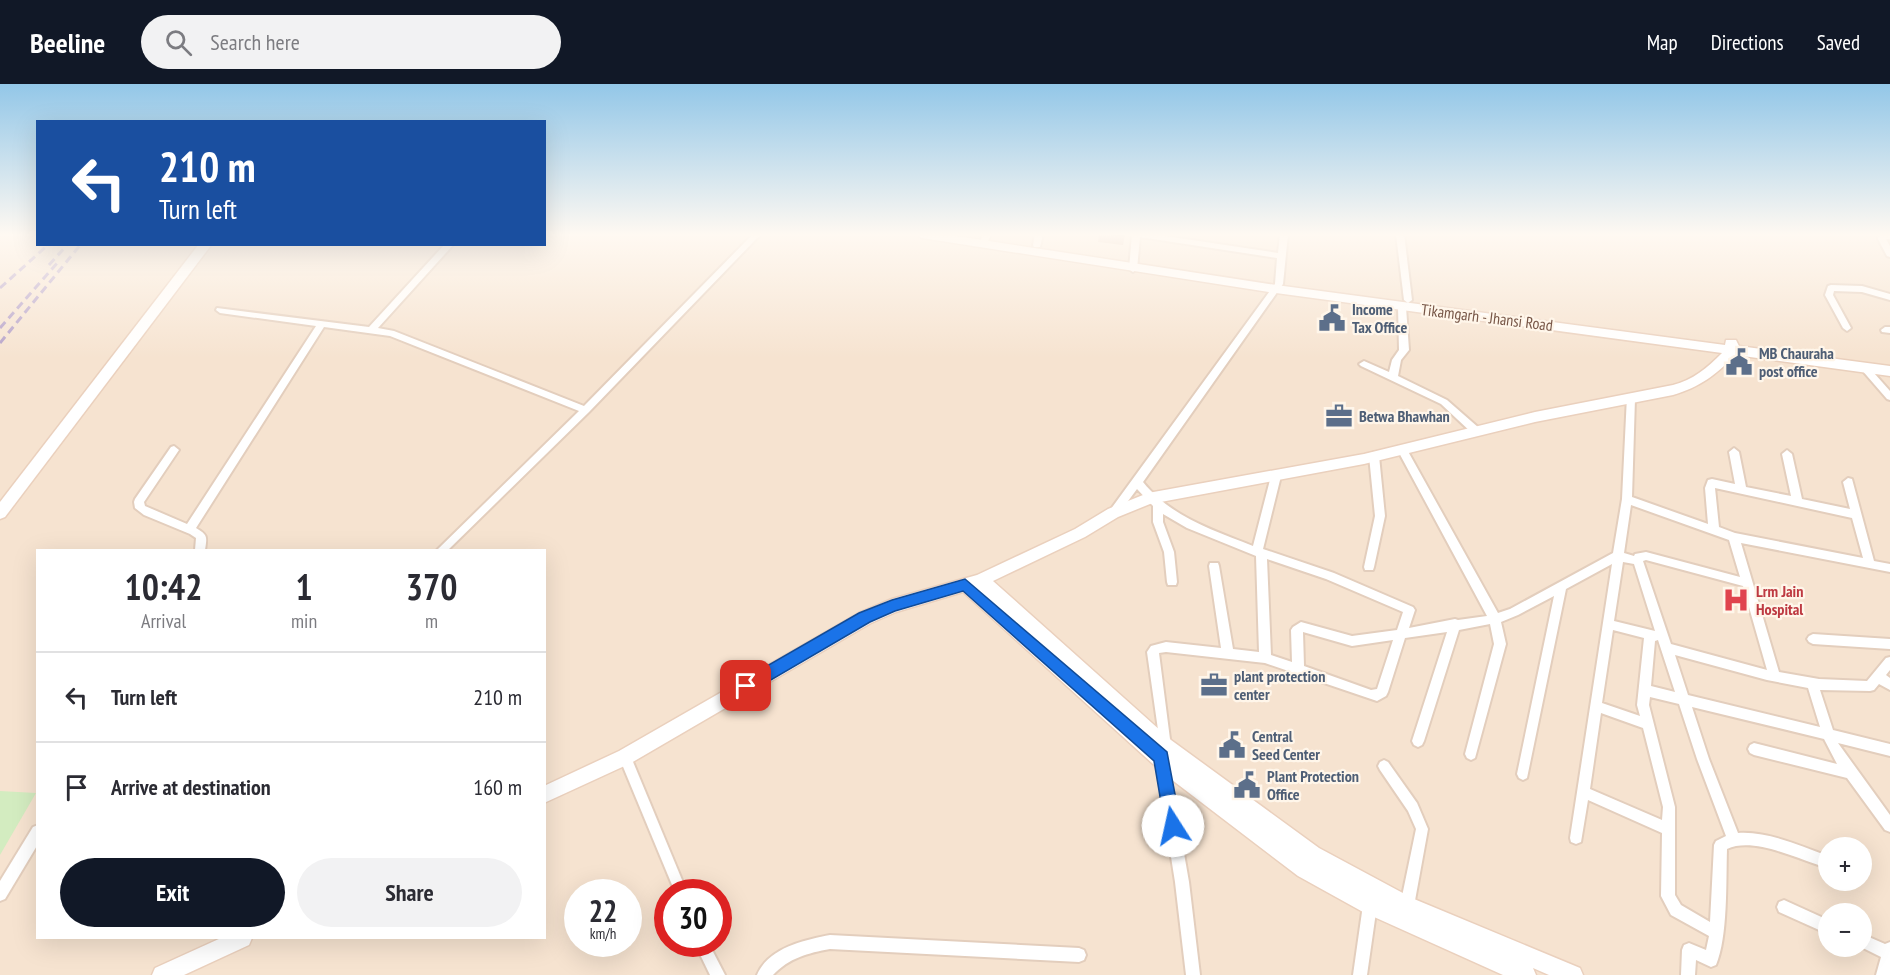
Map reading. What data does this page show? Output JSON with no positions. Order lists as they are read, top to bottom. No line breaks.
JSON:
{"streets":{"street":["Tikamgarh - Jhansi Road"]},"places":{"public building":["Income Tax Office","MB Chauraha post office","Central Seed Center","Plant Protection Office"],"office":["Betwa Bhawhan","plant protection center"],"hospital":["Lrm Jain Hospital"]},"page":{"header":"Beeline","search":"Search here","nav":["Map","Directions","Saved"],"turn":["210 m","Turn left"],"eta":["10:42","Arrival","1","min","370","m"],"list":[{"name":"Turn left","value":"210 m"},{"name":"Arrive at destination","value":"160 m"}],"map_buttons":["+","−"],"buttons":["Exit","Share"],"speed":"22 km/h","limit":"30"}}
